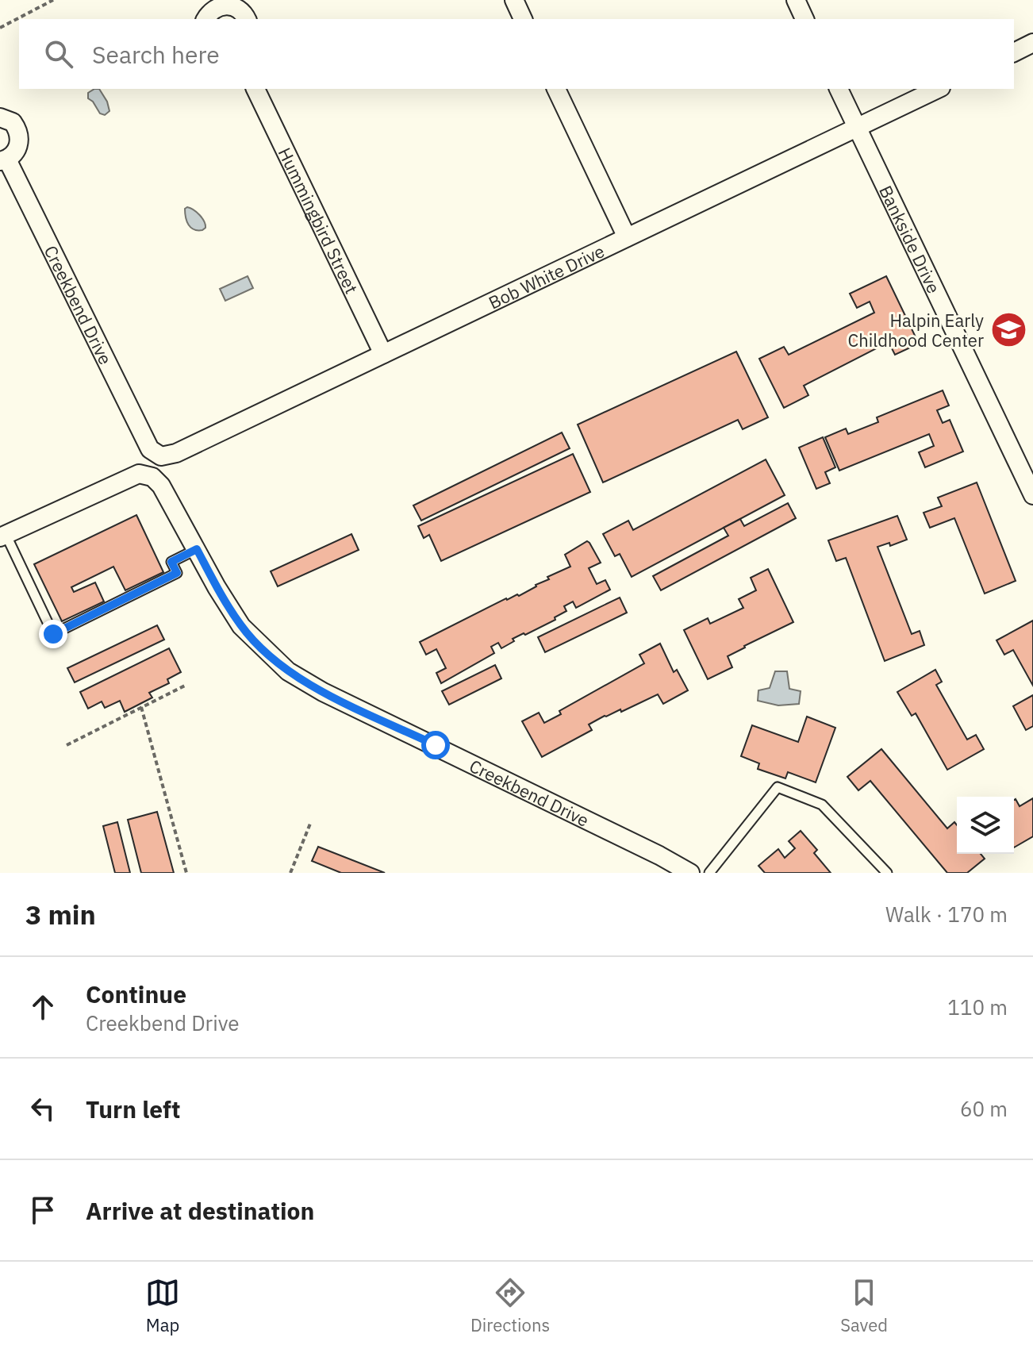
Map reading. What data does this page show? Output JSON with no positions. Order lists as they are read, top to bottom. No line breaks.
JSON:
{"streets":{"street":["Hummingbird Street","Bankside Drive","Bob White Drive","Creekbend Drive"]},"crossings":[["Hummingbird Street","Bob White Drive"],["Bankside Drive","Bob White Drive"],["Bob White Drive","Creekbend Drive"]],"places":{"school or university":["Halpin Early Childhood Center"]},"page":{"search":"Search here","heading":["3 min","Walk · 170 m"],"list":[["Continue","Creekbend Drive","110 m"],["Turn left","60 m"],"Arrive at destination"],"nav":["Map","Directions","Saved"]}}
